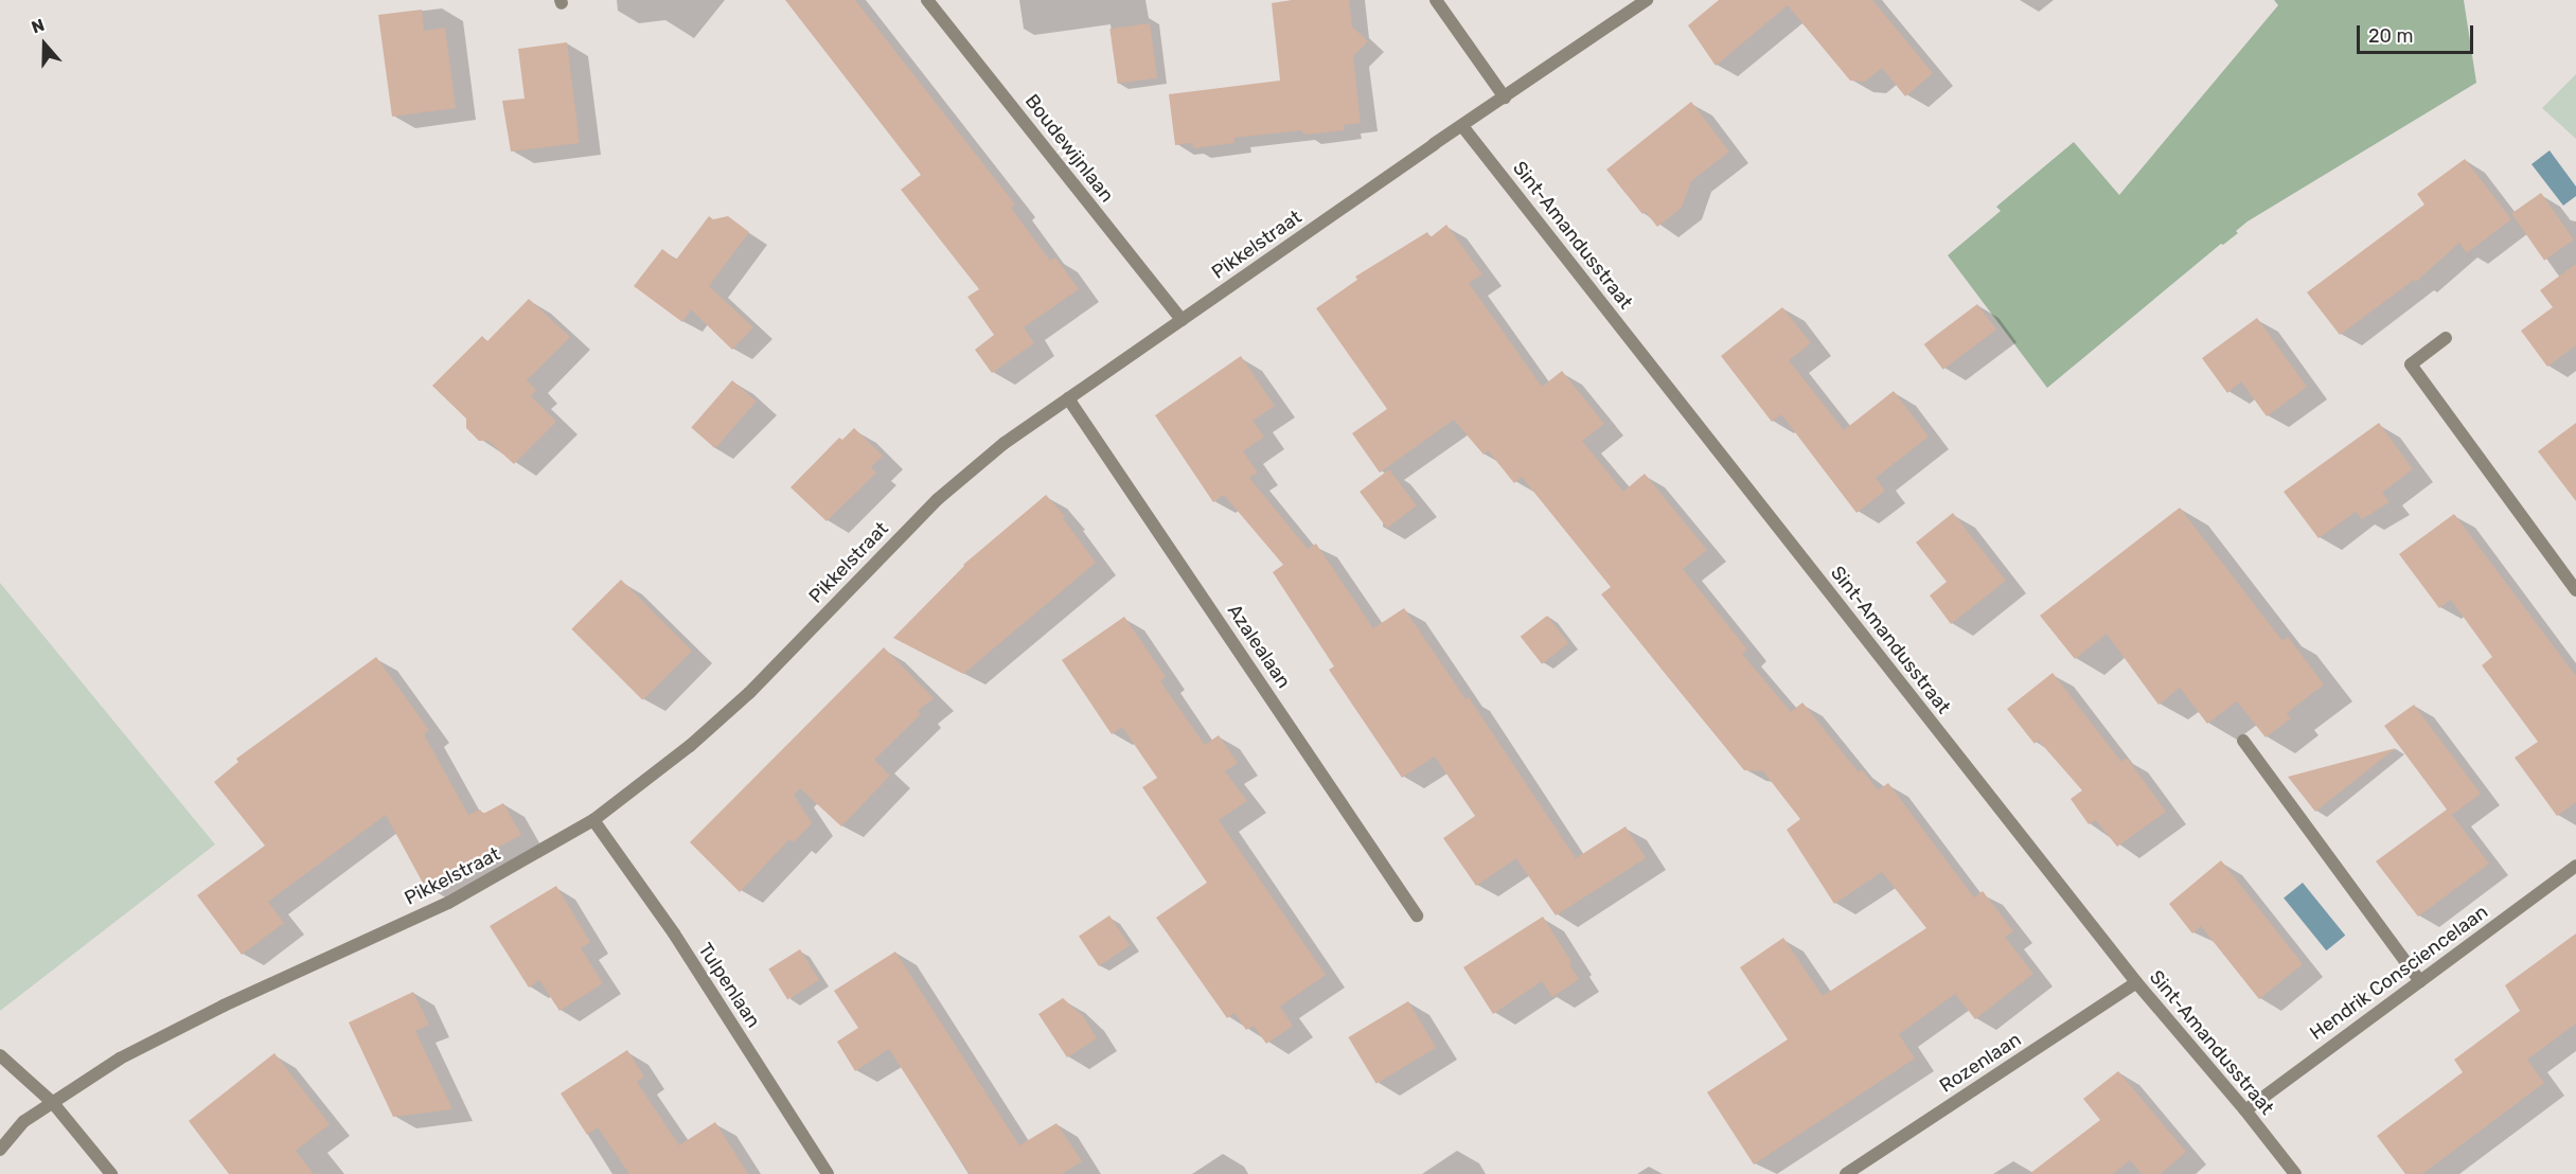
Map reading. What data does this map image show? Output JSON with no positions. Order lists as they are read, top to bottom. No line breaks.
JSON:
{"streets":{"street":["Boudewijnlaan","Sint-Amandusstraat","Pikkelstraat","Azalealaan","Hendrik Consciencelaan","Tulpenlaan","Rozenlaan"]},"crossings":[["Boudewijnlaan","Pikkelstraat"],["Sint-Amandusstraat","Pikkelstraat"],["Sint-Amandusstraat","Hendrik Consciencelaan"],["Sint-Amandusstraat","Rozenlaan"],["Pikkelstraat","Azalealaan"],["Pikkelstraat","Tulpenlaan"]],"scale_bar":"20 m","north":"top"}
